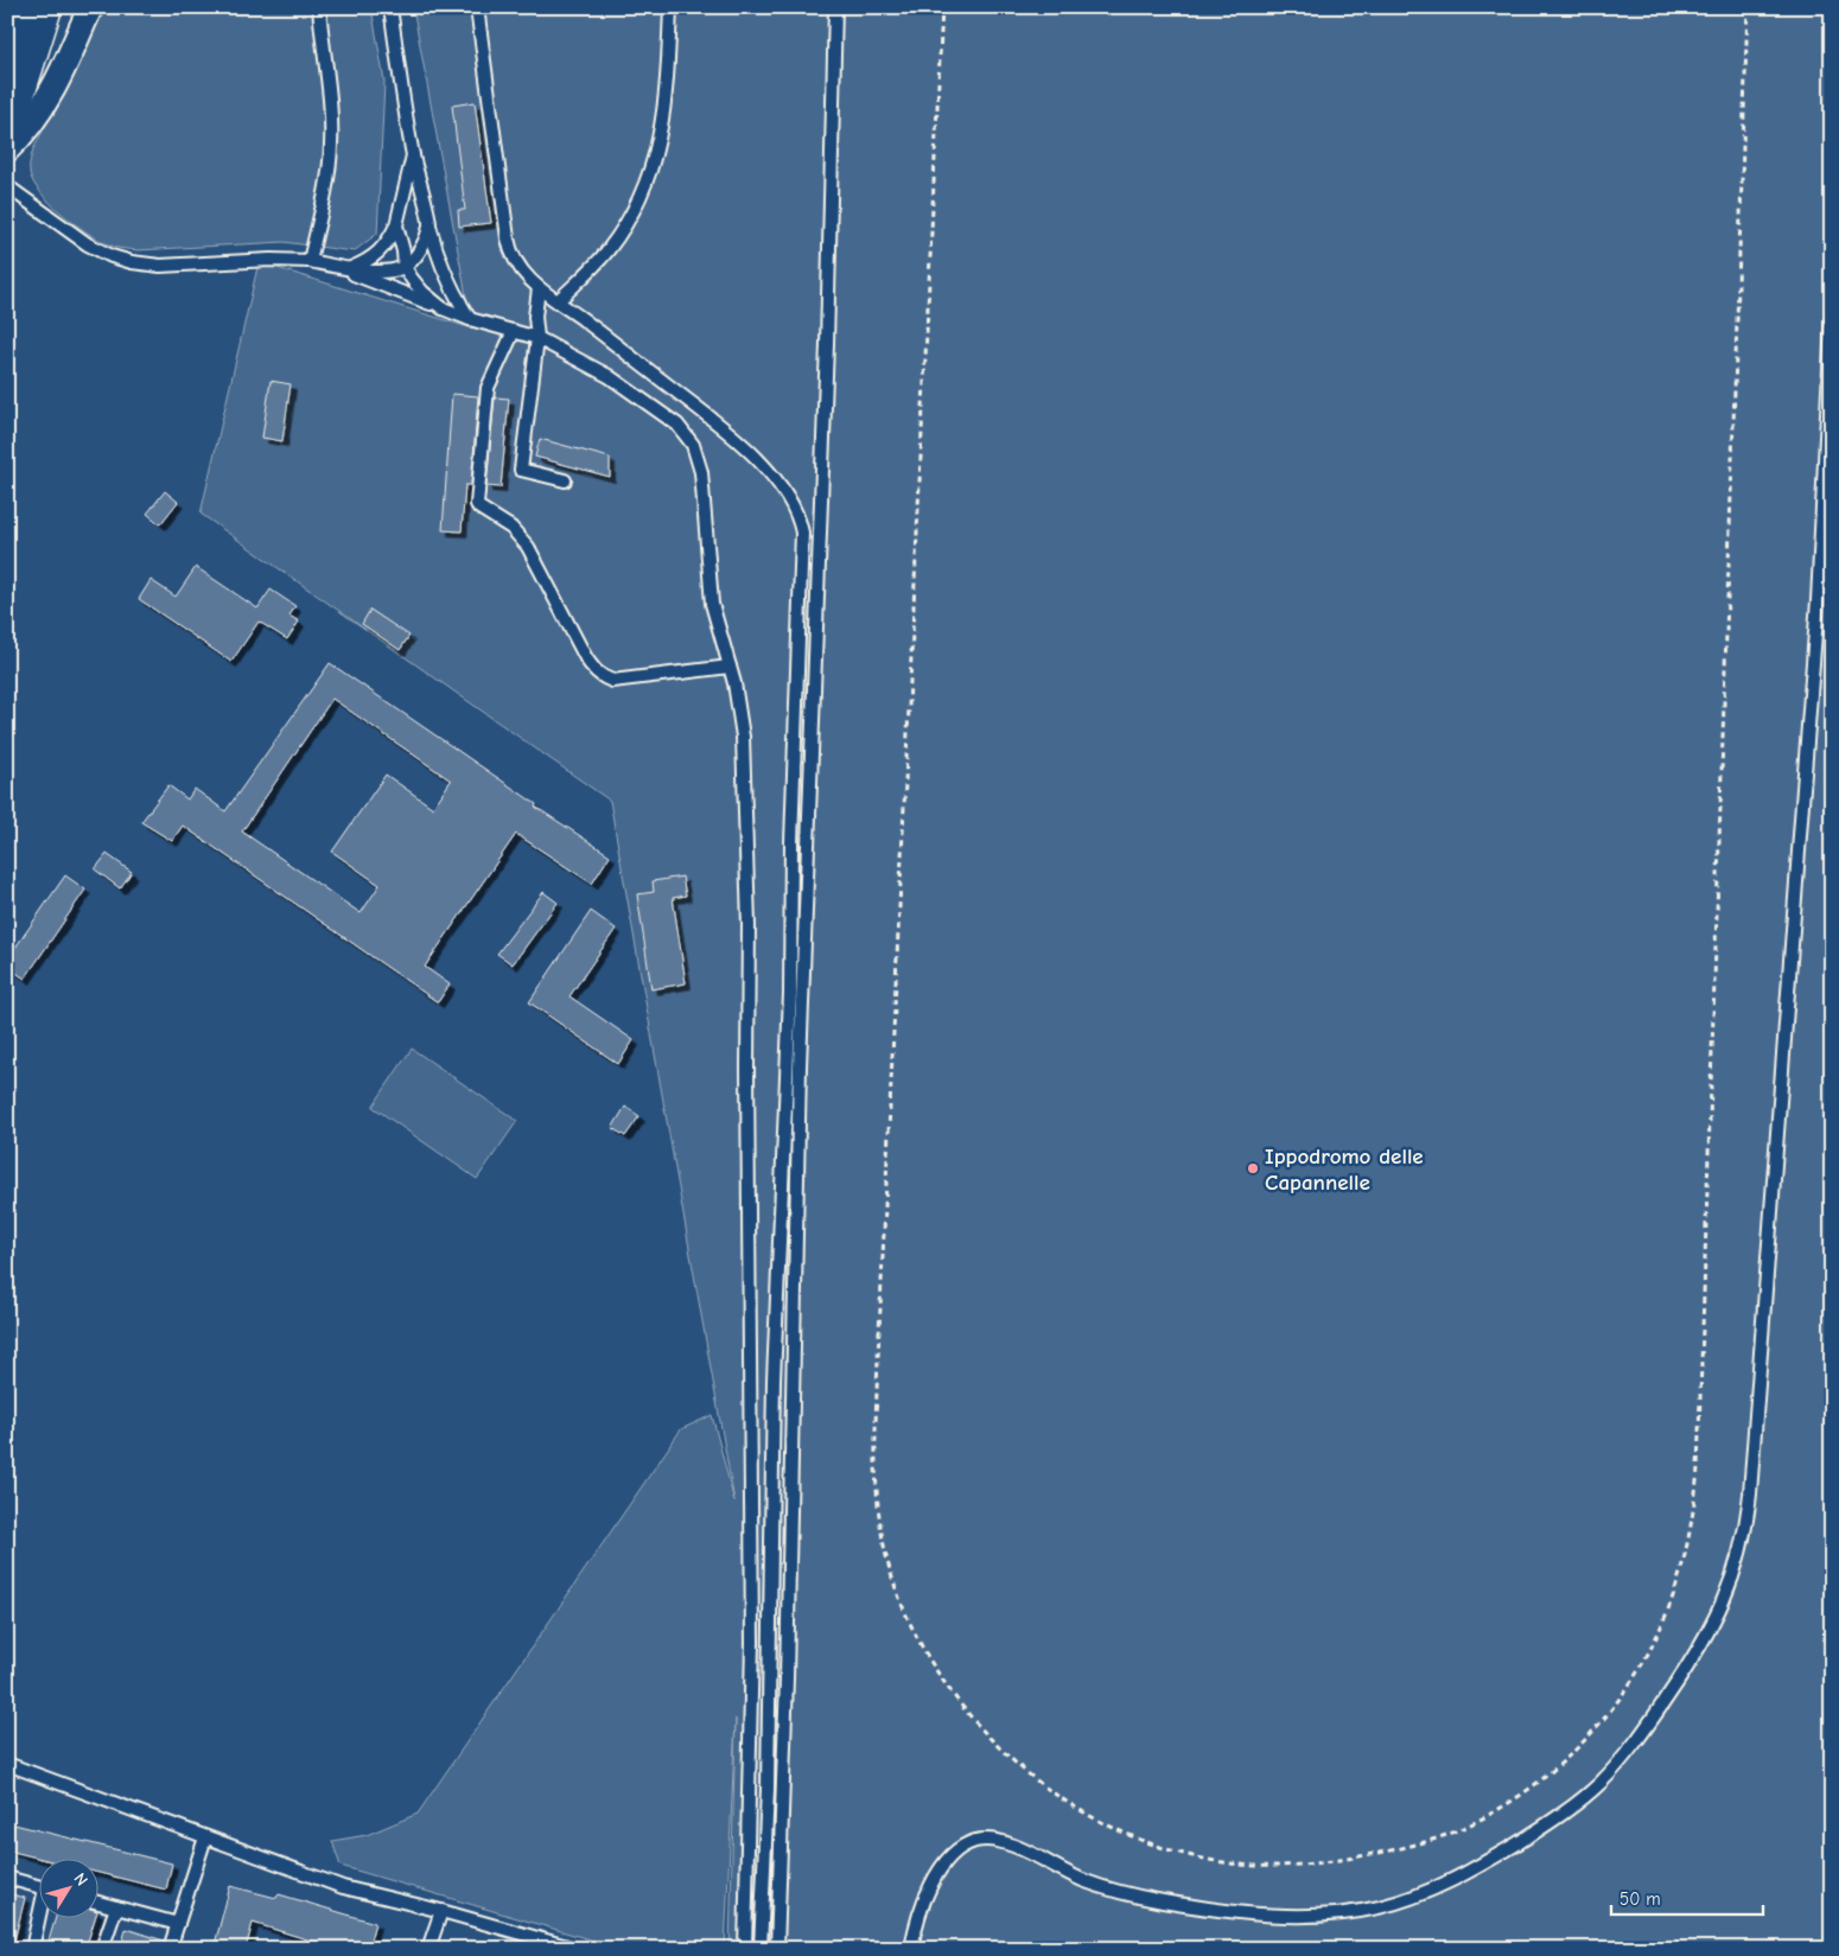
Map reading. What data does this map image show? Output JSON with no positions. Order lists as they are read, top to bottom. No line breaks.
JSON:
{"places":["Ippodromo delle Capannelle"],"scale_bar":"50 m","north":"top right"}
